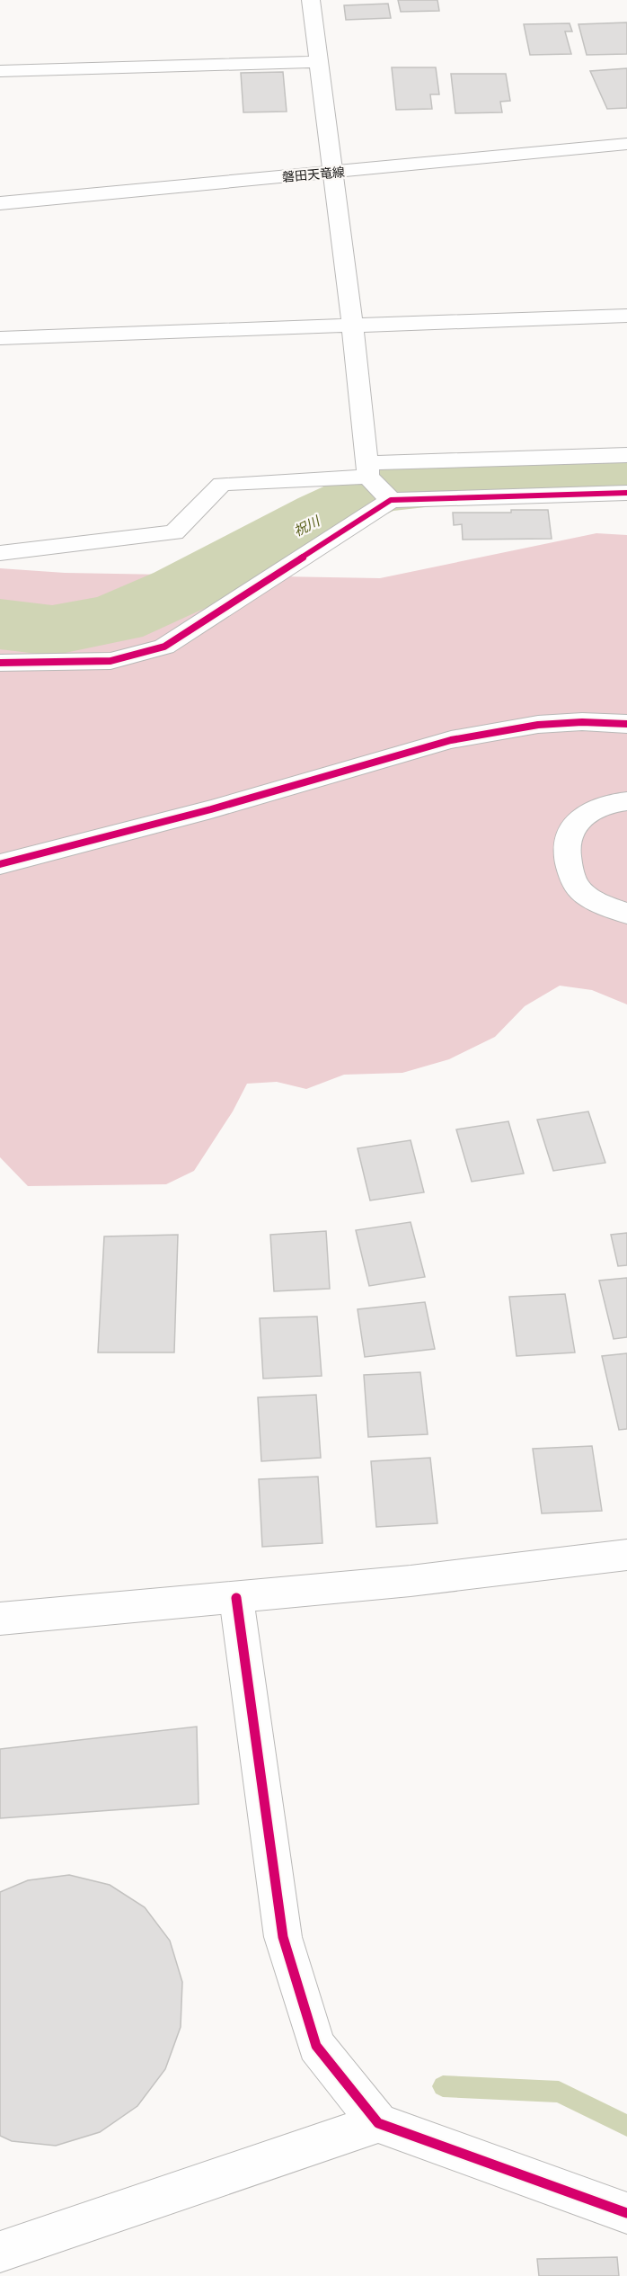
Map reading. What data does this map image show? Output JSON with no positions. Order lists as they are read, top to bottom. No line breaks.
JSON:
{"streets":{"street":["磐田天竜線"]},"water":["祝川"]}
